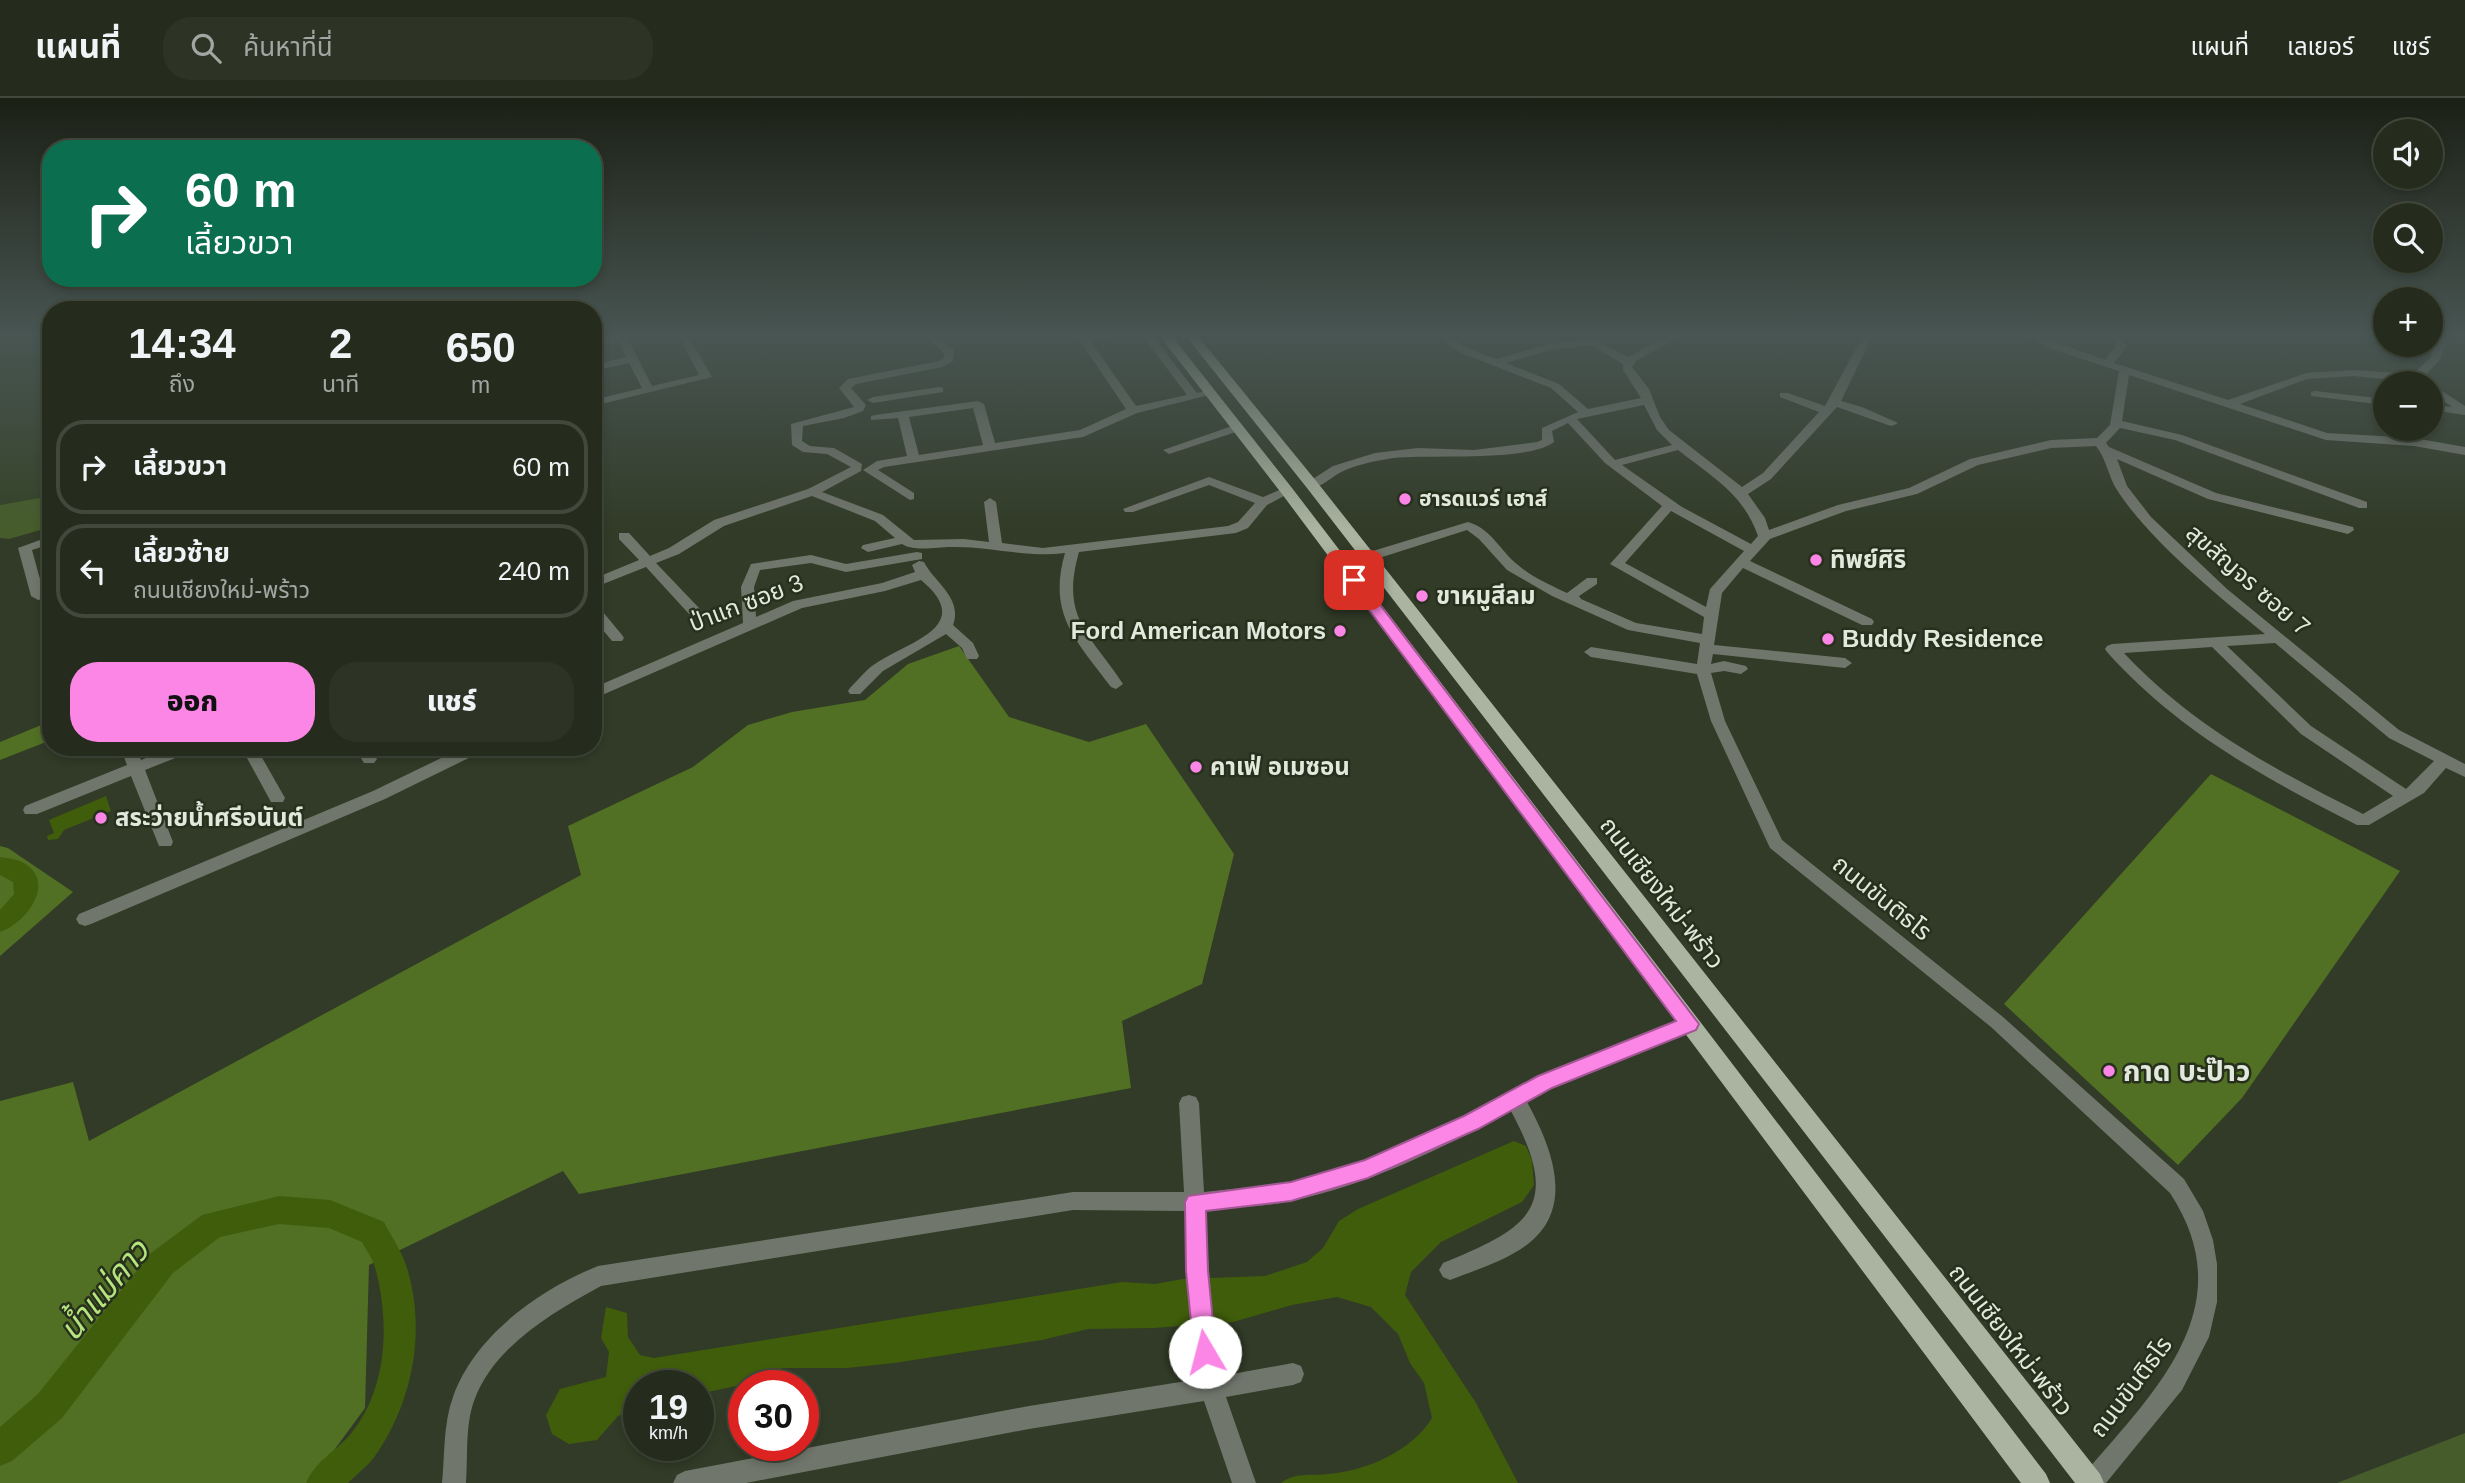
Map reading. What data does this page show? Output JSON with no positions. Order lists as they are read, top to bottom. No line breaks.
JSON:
{"streets":{"main road":["ถนนเชียงใหม่-พร้าว"],"street":["สุขสัญจร ซอย 7","ป่าแก ซอย 3","ถนนขันติธโร"]},"crossings":[["สุขสัญจร ซอย 7","ถนนขันติธโร"],["ถนนเชียงใหม่-พร้าว","ถนนขันติธโร"]],"water":["น้ำแม่คาว"],"places":["ฮารดแวร์ เฮาส์","ทิพย์ศิริ","ขาหมูสีลม","Ford American Motors","Buddy Residence","คาเฟ่ อเมซอน","สระว่ายน้ำศรีอนันต์","กาด บะป๊าว"],"page":{"header":"แผนที่","search":"ค้นหาที่นี่","nav":["แผนที่","เลเยอร์","แชร์"],"map_buttons":["+","−"],"turn":["60 m","เลี้ยวขวา"],"eta":["14:34","ถึง","2","นาที","650","m"],"list":[{"name":"เลี้ยวขวา","value":"60 m"},{"name":"เลี้ยวซ้าย","note":"ถนนเชียงใหม่-พร้าว","value":"240 m"}],"buttons":["ออก","แชร์"],"speed":"19 km/h","limit":"30"}}
